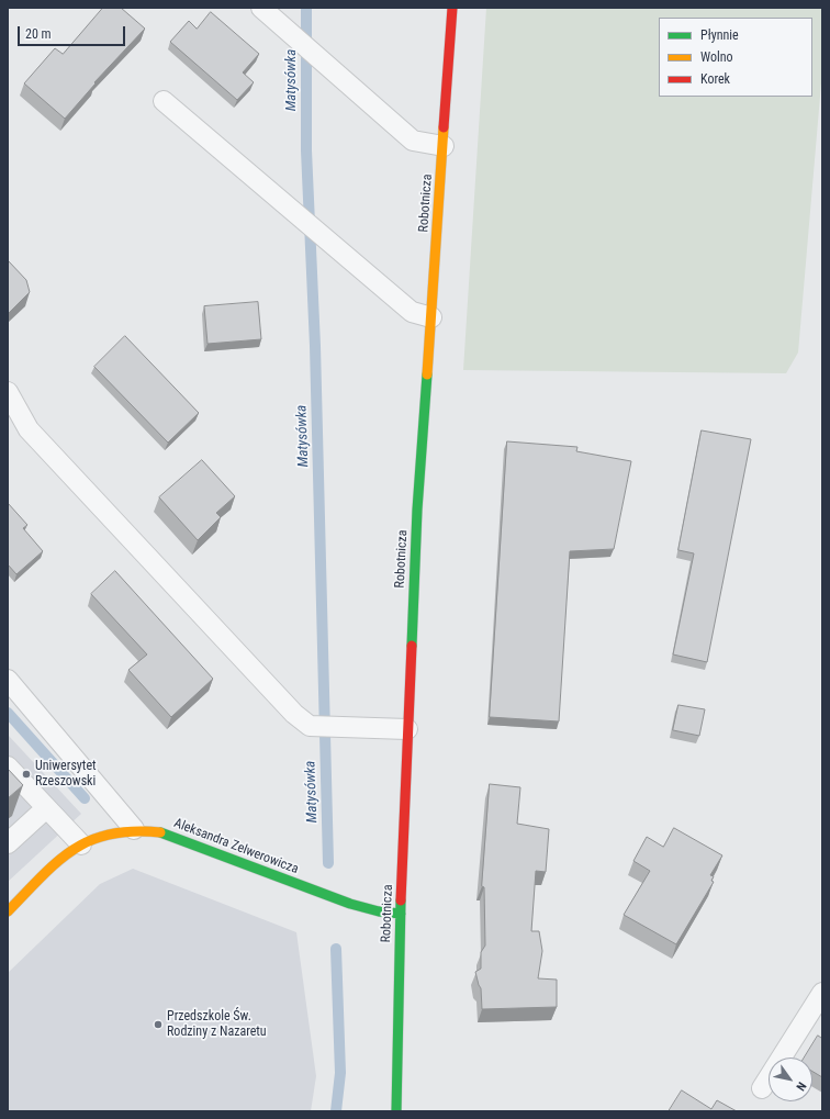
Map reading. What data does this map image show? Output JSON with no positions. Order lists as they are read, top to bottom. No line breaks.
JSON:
{"streets":{"street":["Robotnicza","Aleksandra Zelwerowicza"]},"crossings":[["Robotnicza","Aleksandra Zelwerowicza"]],"water":["Matysówka"],"places":["Uniwersytet Rzeszowski","Przedszkole Św. Rodziny z Nazaretu"],"legend":["Płynnie","Wolno","Korek"],"scale_bar":"20 m","north":"bottom right"}
